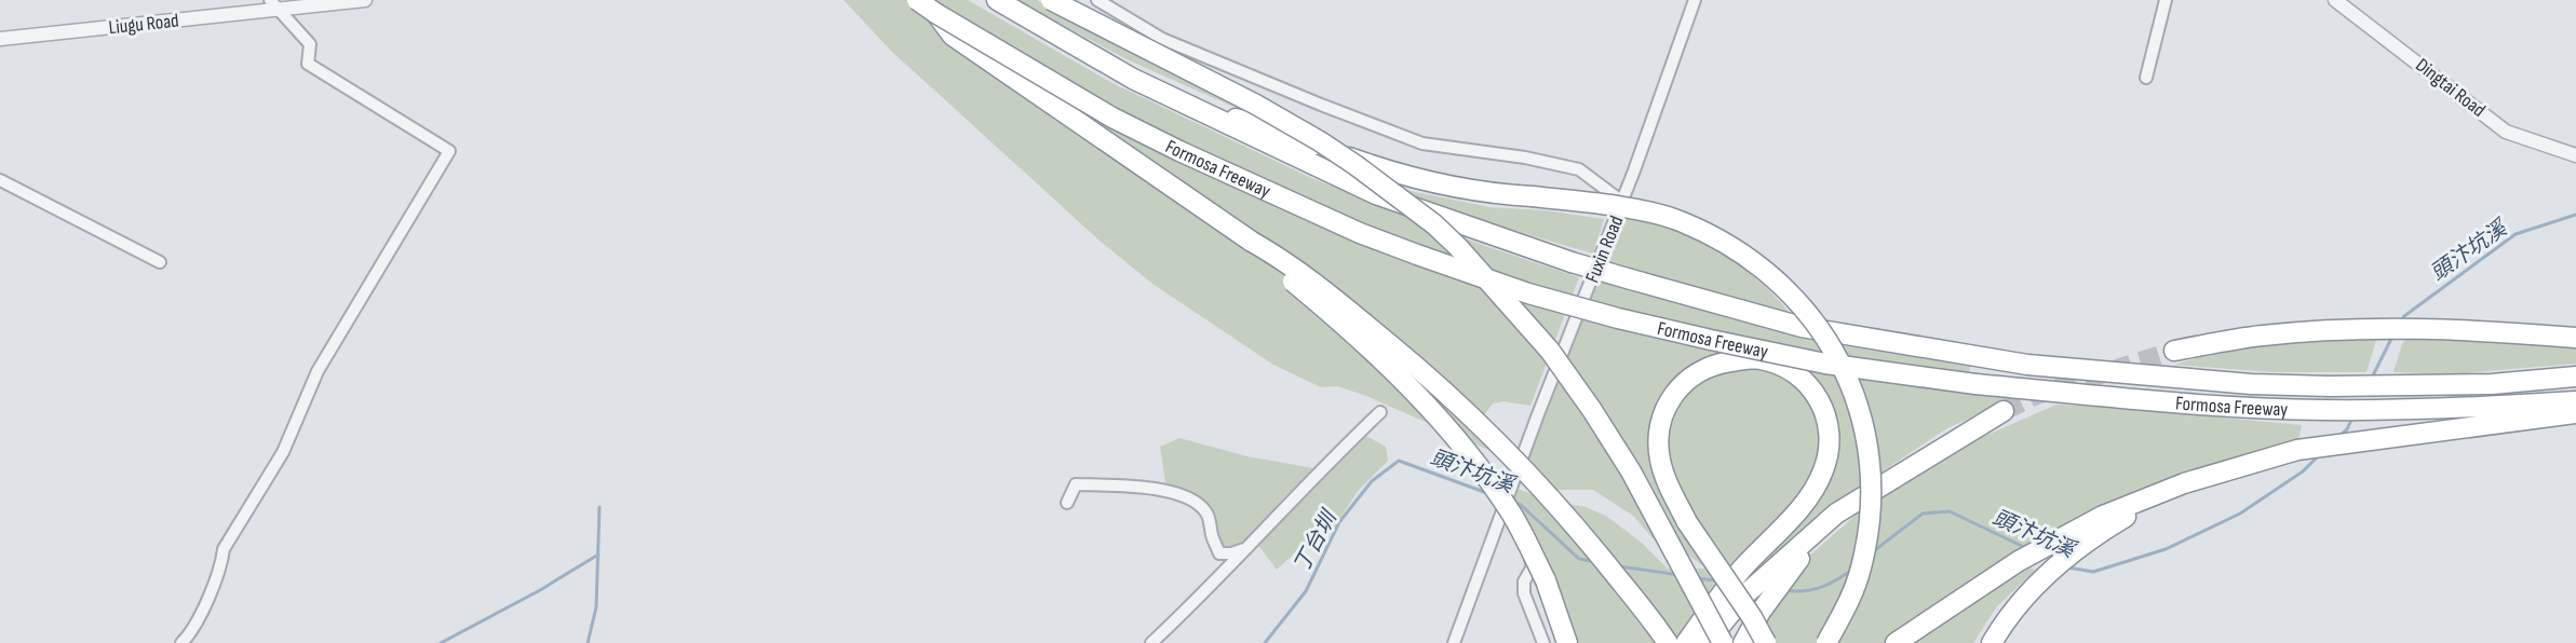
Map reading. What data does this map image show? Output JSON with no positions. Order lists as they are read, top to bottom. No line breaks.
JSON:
{"streets":{"highway":["Formosa Freeway"],"street":["Liugu Road","Dingtai Road","Fuxin Road"]},"water":["頭汴坑溪","丁台圳"]}
